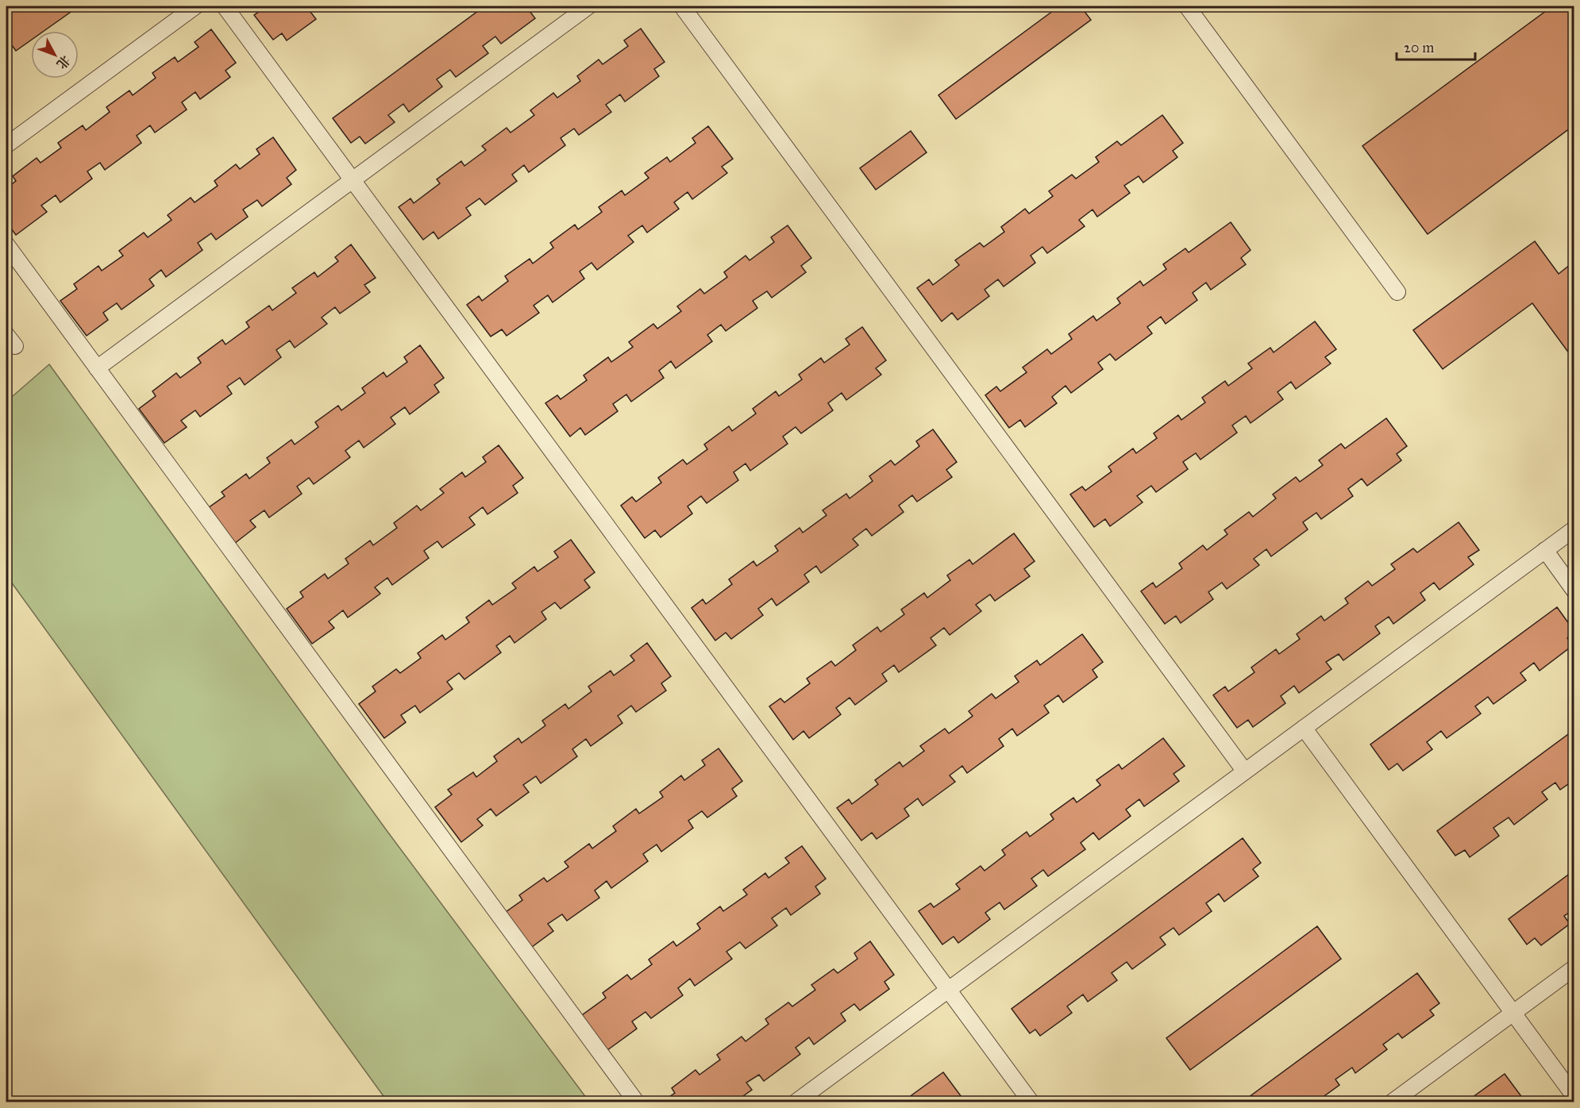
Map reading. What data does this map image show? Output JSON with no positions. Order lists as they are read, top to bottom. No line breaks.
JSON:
{"scale_bar":"20 m","north":"bottom right"}
